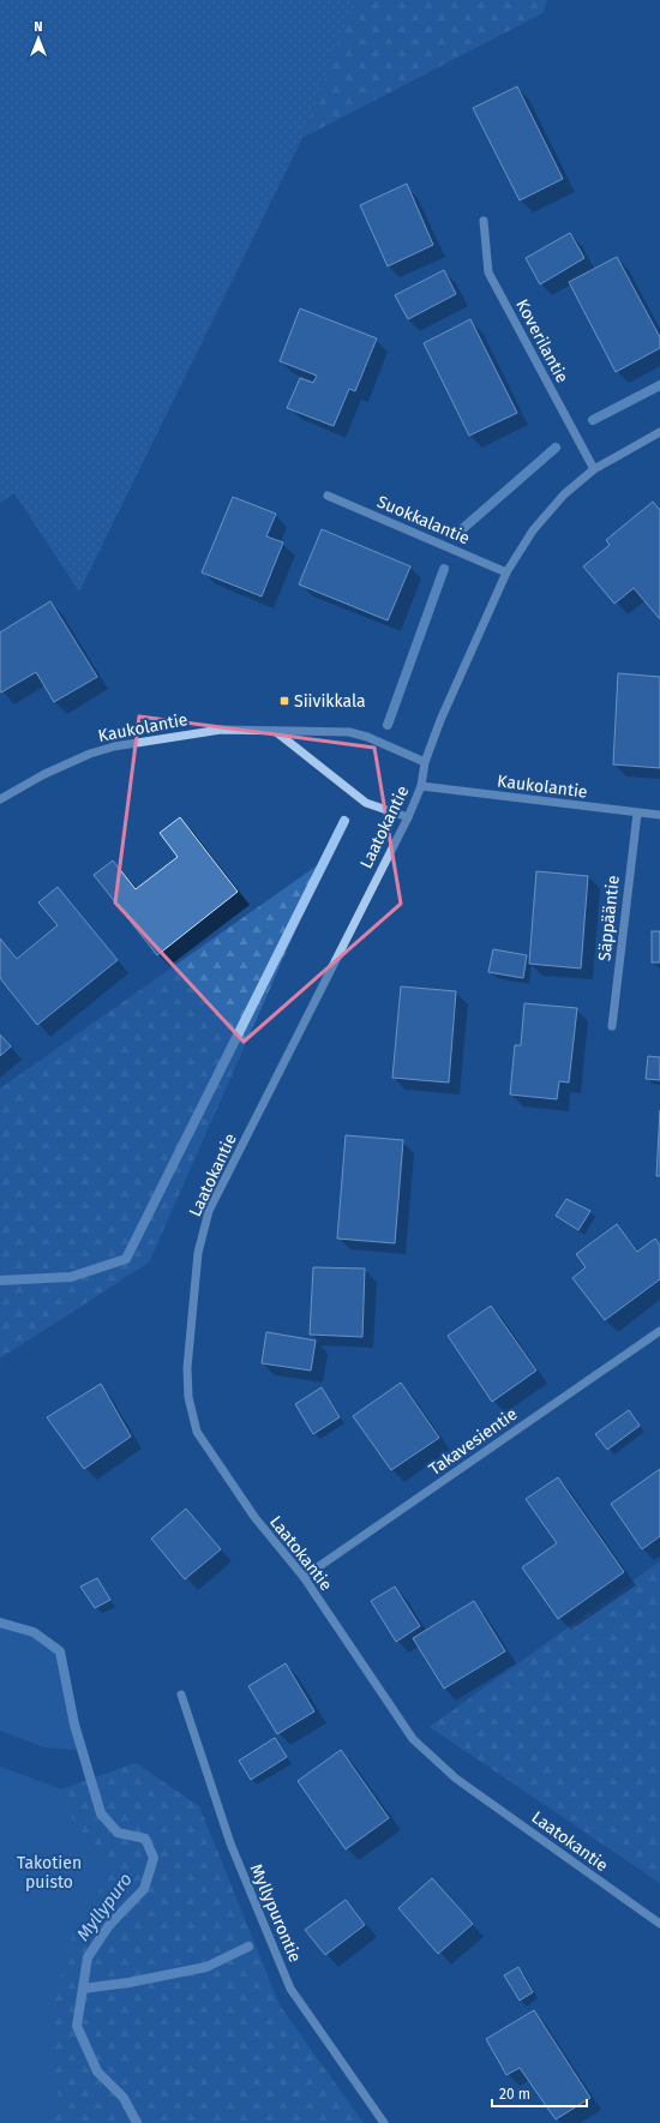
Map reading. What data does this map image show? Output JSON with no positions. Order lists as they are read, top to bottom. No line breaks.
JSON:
{"streets":{"street":["Koverilantie","Suokkalantie","Kaukolantie","Laatokantie","Säppääntie","Takavesientie","Myllypurontie"]},"crossings":[["Koverilantie","Laatokantie"],["Suokkalantie","Laatokantie"],["Kaukolantie","Laatokantie"],["Kaukolantie","Säppääntie"],["Laatokantie","Takavesientie"]],"water":["Myllypuro"],"parks":["Takotien puisto"],"places":{"transit":["Siivikkala"]},"scale_bar":"20 m","north":"top"}
